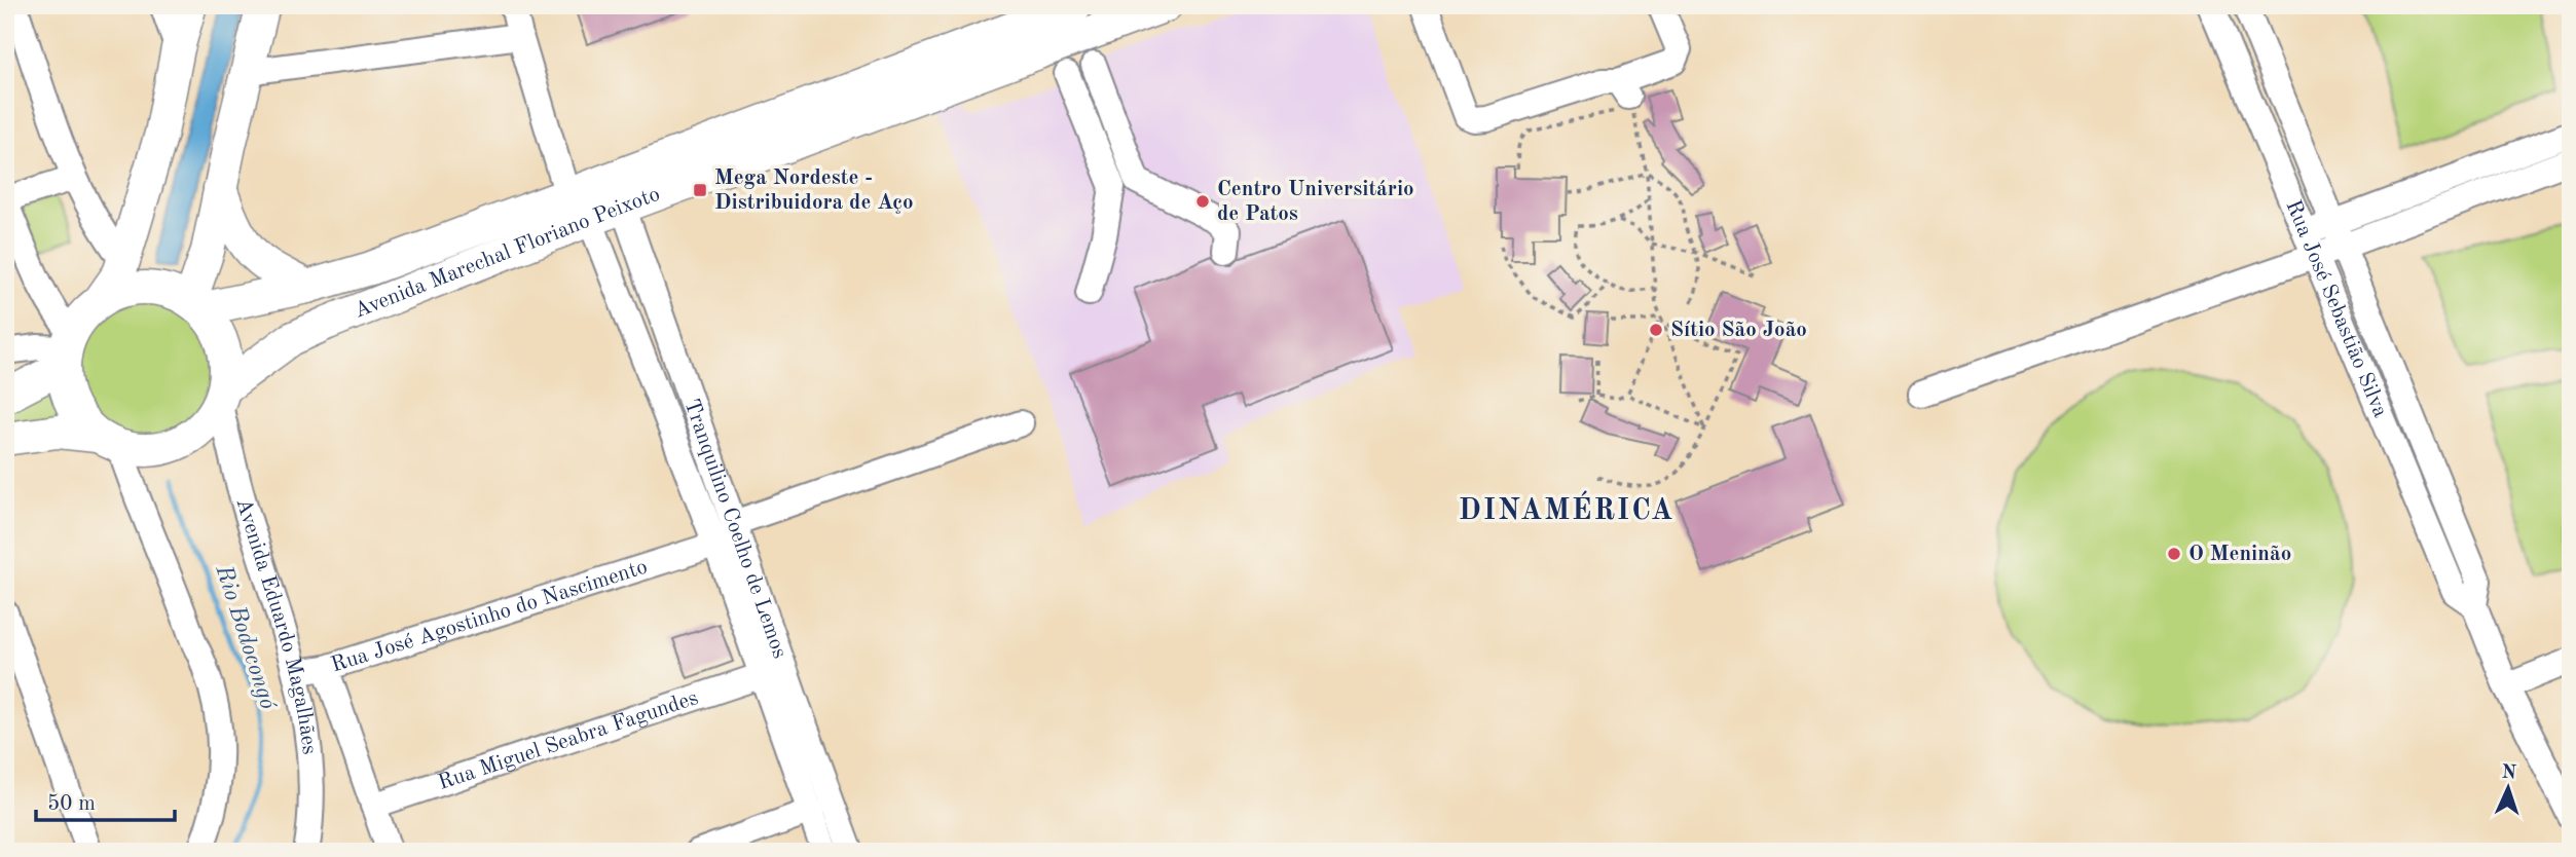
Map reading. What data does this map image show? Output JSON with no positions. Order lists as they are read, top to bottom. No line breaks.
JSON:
{"streets":{"main road":["Avenida Marechal Floriano Peixoto"],"street":["Rua José Sebastião Silva","Tranquilino Coelho de Lemos","Rua José Agostinho do Nascimento","Avenida Eduardo Magalhães","Rua Miguel Seabra Fagundes"]},"crossings":[["Avenida Marechal Floriano Peixoto","Tranquilino Coelho de Lemos"],["Avenida Marechal Floriano Peixoto","Avenida Eduardo Magalhães"],["Tranquilino Coelho de Lemos","Rua José Agostinho do Nascimento"],["Tranquilino Coelho de Lemos","Rua Miguel Seabra Fagundes"],["Rua José Agostinho do Nascimento","Rua Miguel Seabra Fagundes"]],"districts":["DINAMÉRICA"],"water":["Rio Bodocongó"],"places":{"transit":["Mega Nordeste - Distribuidora de Aço"],"other":["Centro Universitário de Patos","Sítio São João","O Meninão"]},"scale_bar":"50 m","north":"top"}
